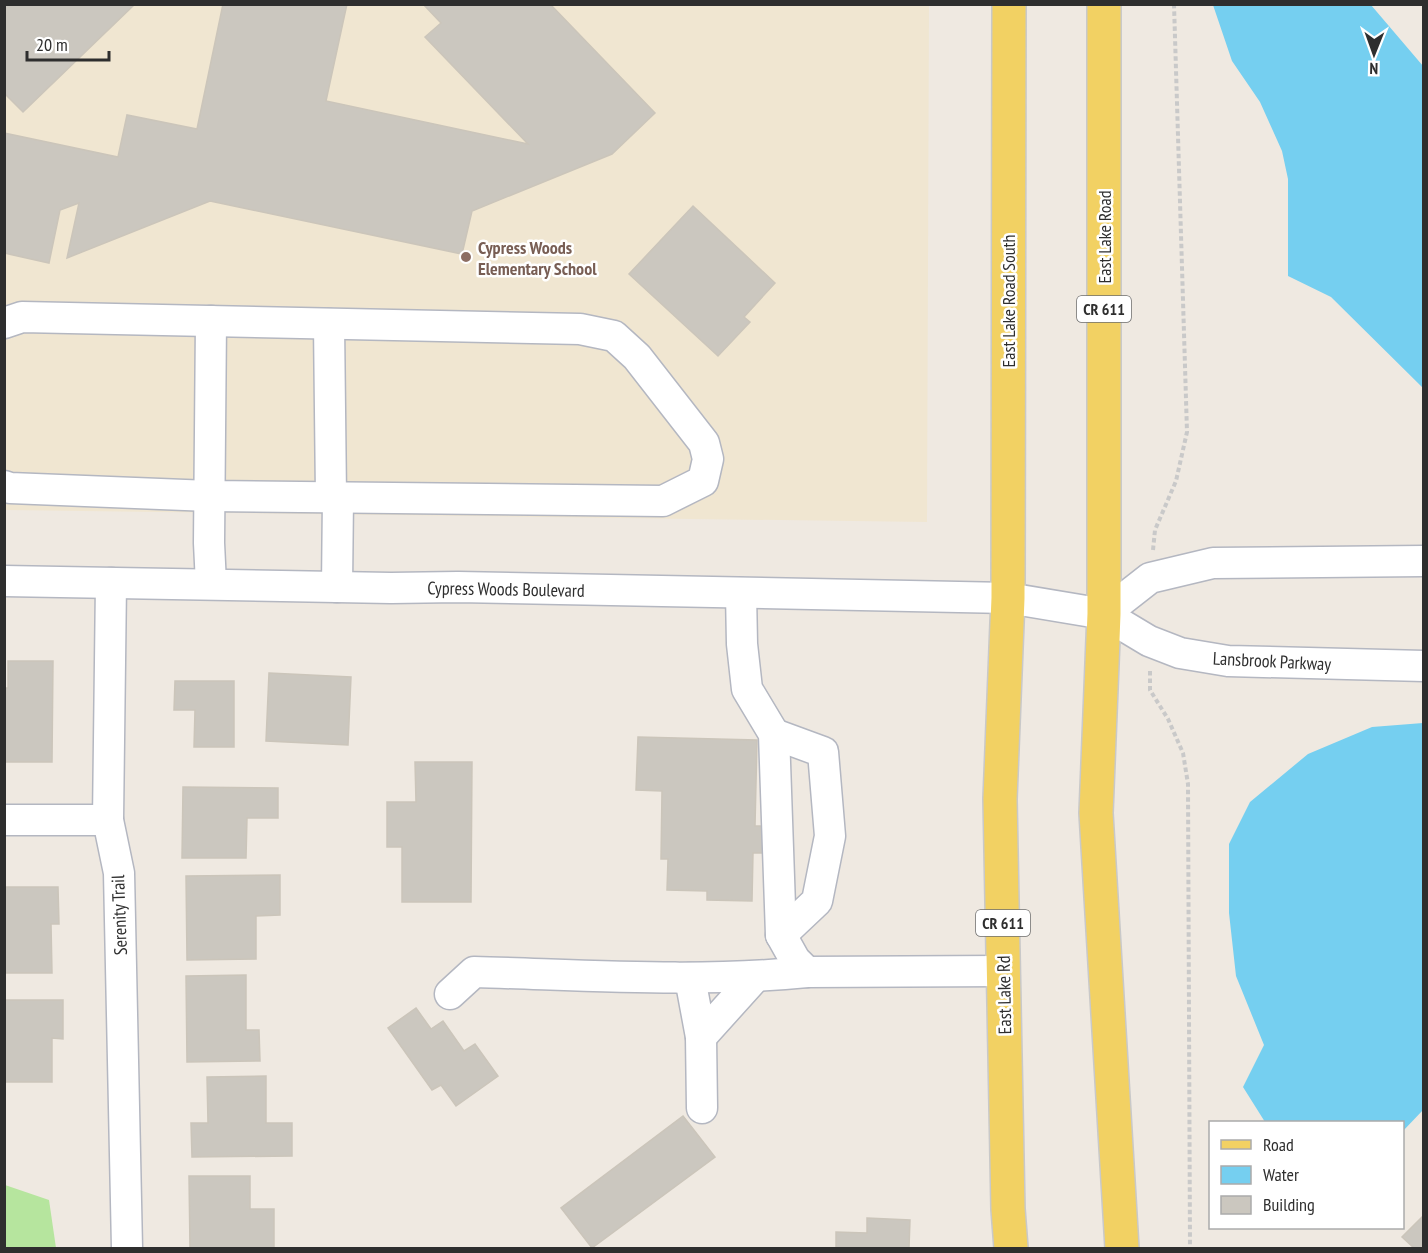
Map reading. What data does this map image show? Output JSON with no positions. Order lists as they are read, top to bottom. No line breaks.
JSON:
{"streets":{"main road":["East Lake Road","East Lake Road South","CR 611","East Lake Rd"],"street":["Cypress Woods Boulevard","Lansbrook Parkway","Serenity Trail"]},"crossings":[["East Lake Road","CR 611"],["East Lake Road","Cypress Woods Boulevard"],["East Lake Road","Lansbrook Parkway"],["East Lake Road South","Cypress Woods Boulevard"],["East Lake Road South","East Lake Rd"],["CR 611","Cypress Woods Boulevard"],["CR 611","Lansbrook Parkway"],["Cypress Woods Boulevard","Lansbrook Parkway"],["Cypress Woods Boulevard","Serenity Trail"],["Cypress Woods Boulevard","East Lake Rd"]],"places":["Cypress Woods Elementary School"],"legend":["Road","Water","Building"],"scale_bar":"20 m","north":"bottom"}
